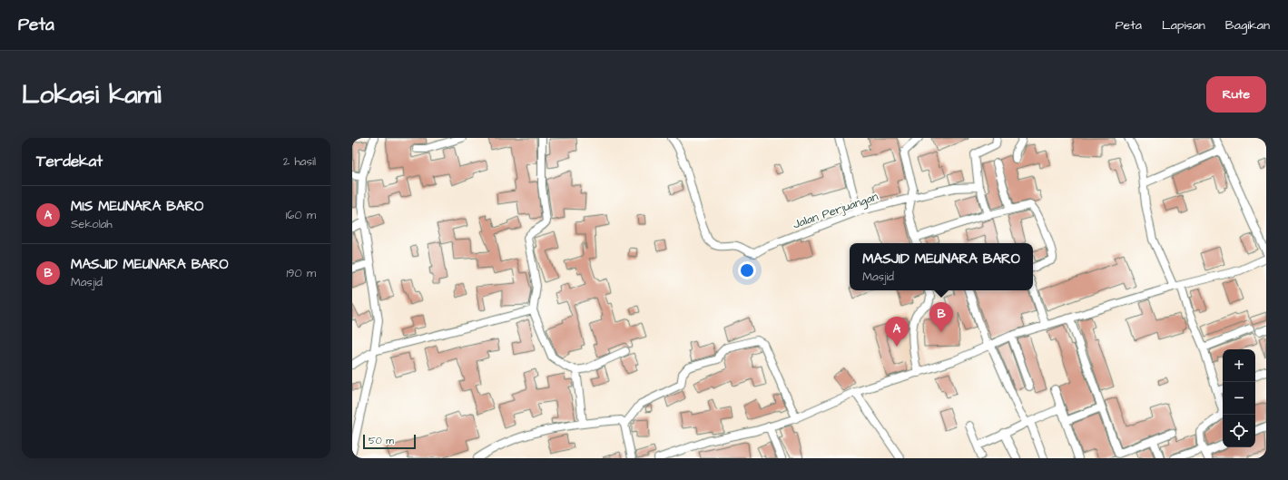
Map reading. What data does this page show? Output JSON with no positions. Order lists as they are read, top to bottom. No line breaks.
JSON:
{"streets":{"street":["Jalan Perjuangan"]},"scale_bar":"50 m","page":{"header":"Peta","nav":["Peta","Lapisan","Bagikan"],"buttons":"Rute","title":"Lokasi kami","heading":["Terdekat","2 hasil"],"list":[{"mark":"A","name":"MIS MEUNARA BARO","note":"Sekolah","value":"160 m"},{"mark":"B","name":"MASJID MEUNARA BARO","note":"Masjid","value":"190 m"}],"popup":["MASJID MEUNARA BARO","Masjid"],"pins":["B","A"],"map_buttons":["+","−"],"scale":"50 m"}}
